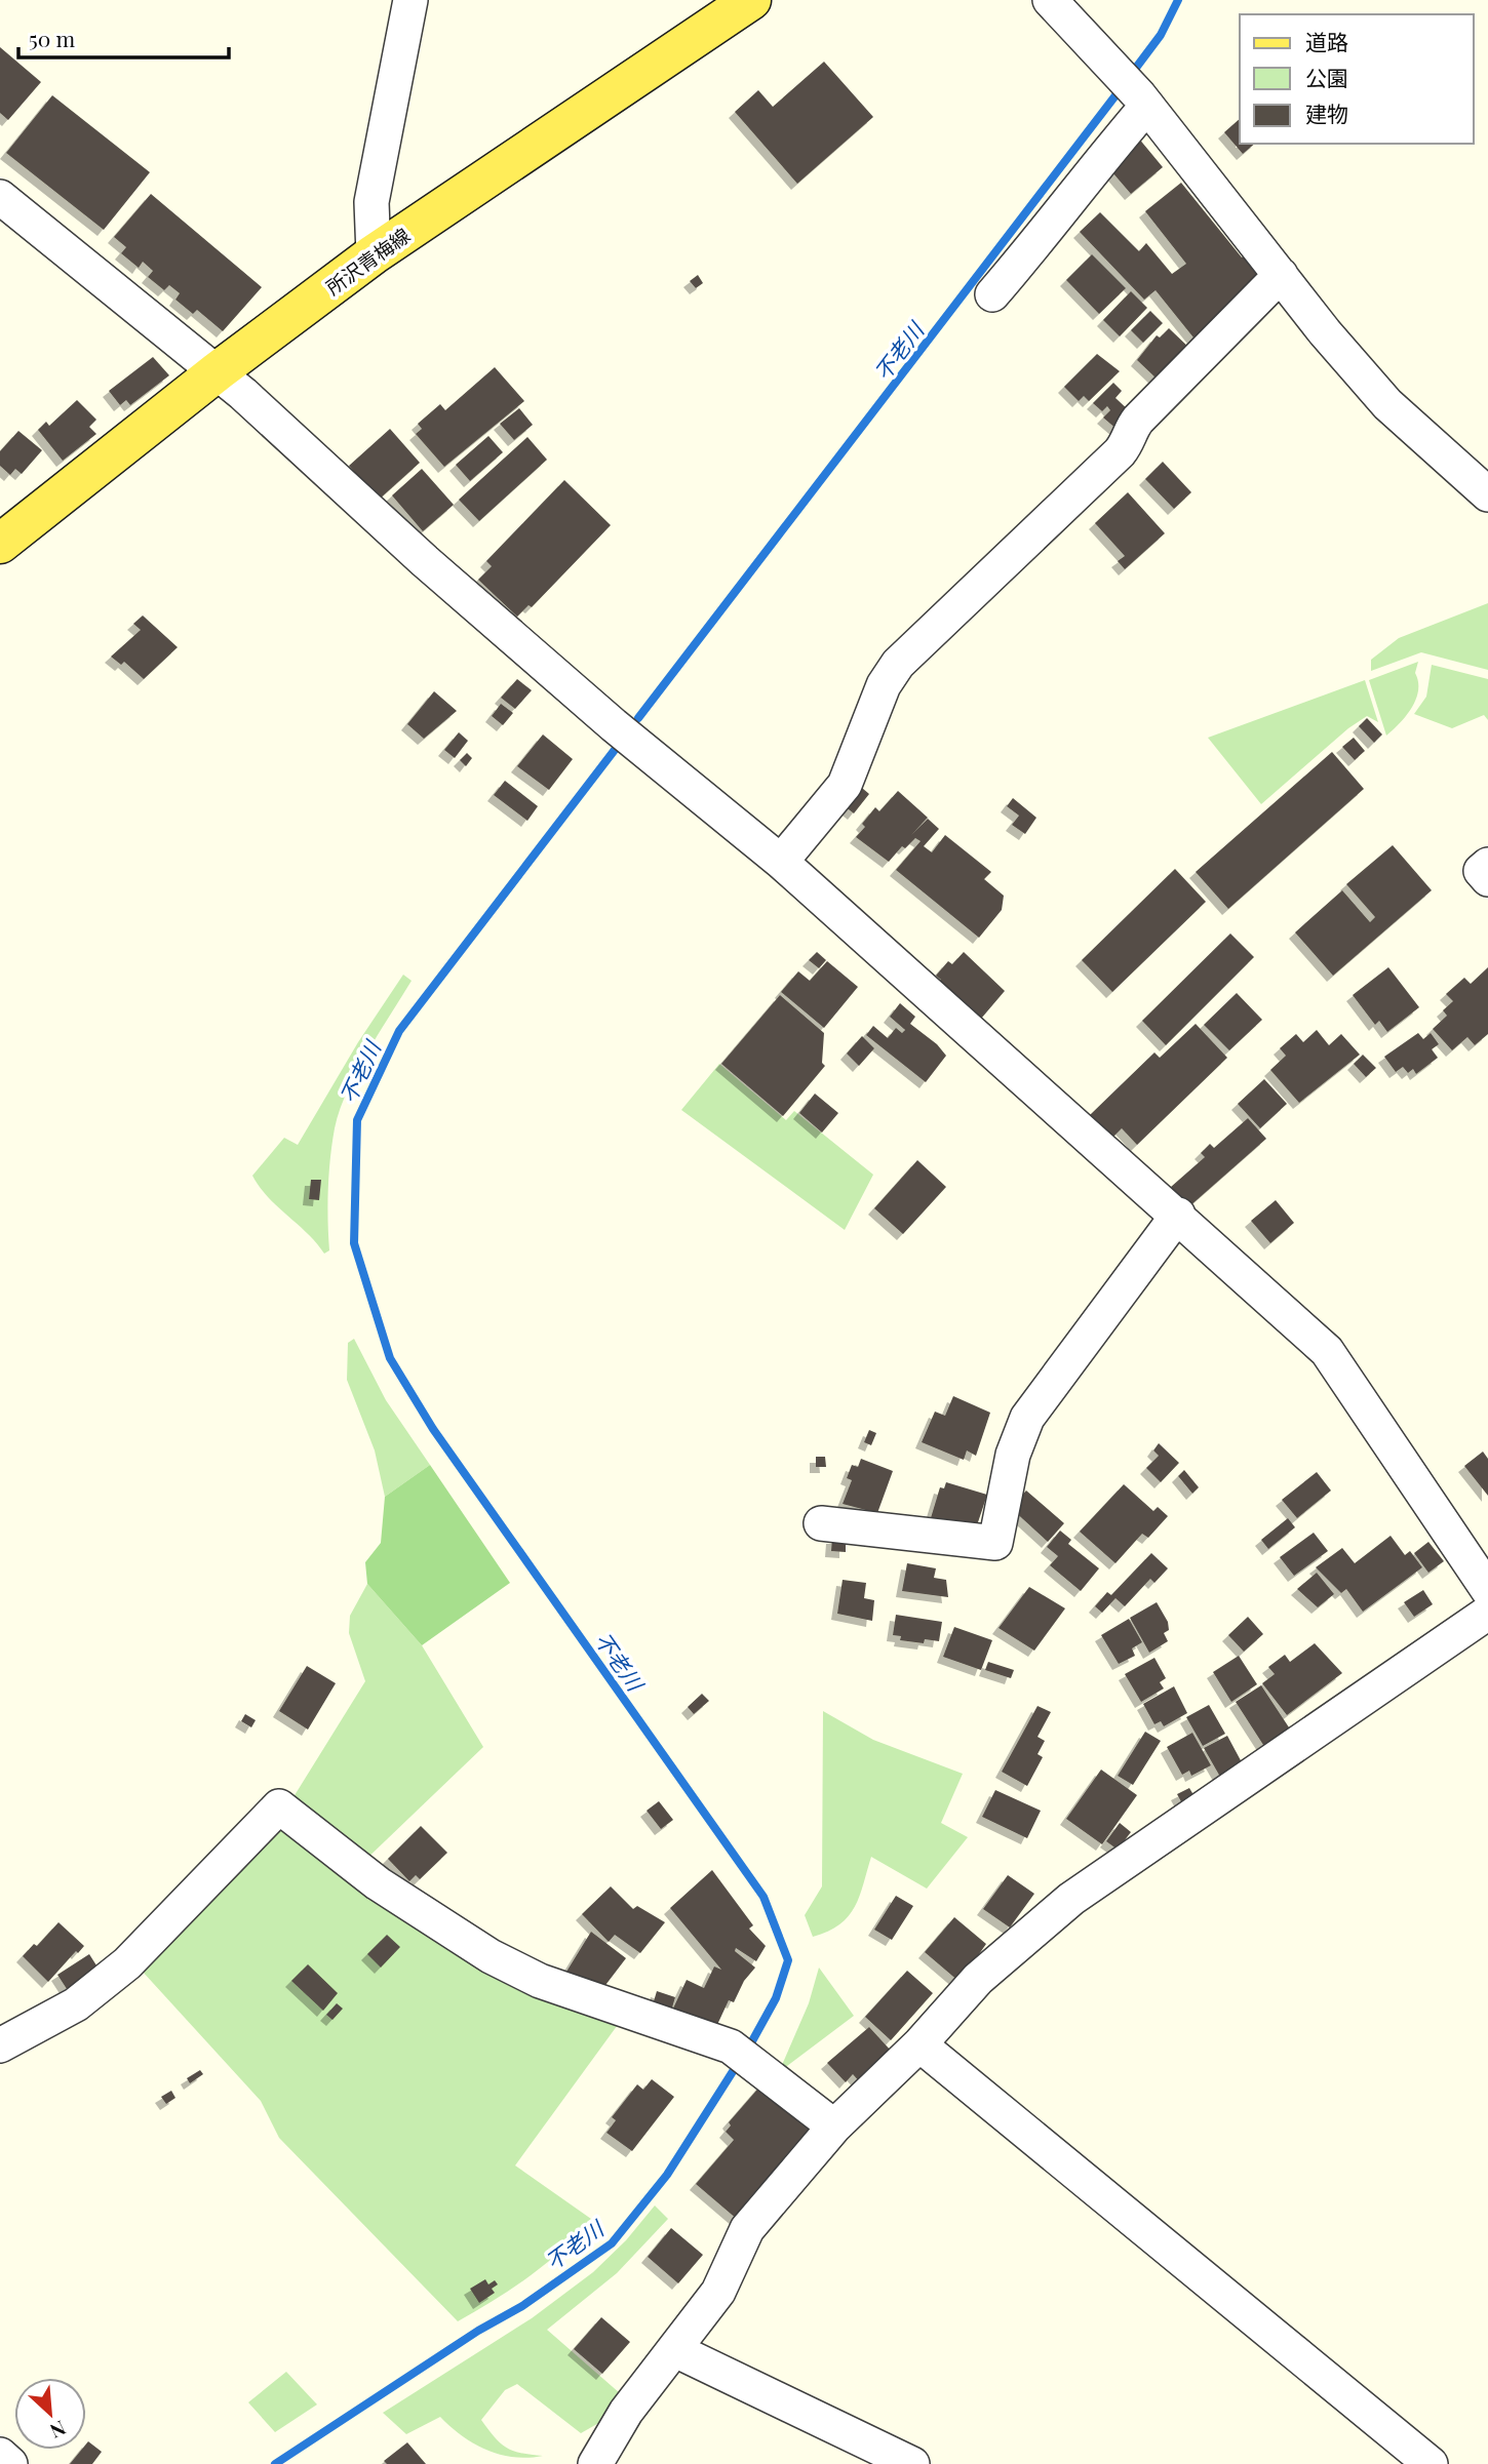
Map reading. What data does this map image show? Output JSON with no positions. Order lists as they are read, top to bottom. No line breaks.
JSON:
{"streets":{"main road":["所沢青梅線"]},"water":["不老川"],"legend":["道路","公園","建物"],"scale_bar":"50 m","north":"bottom right"}
